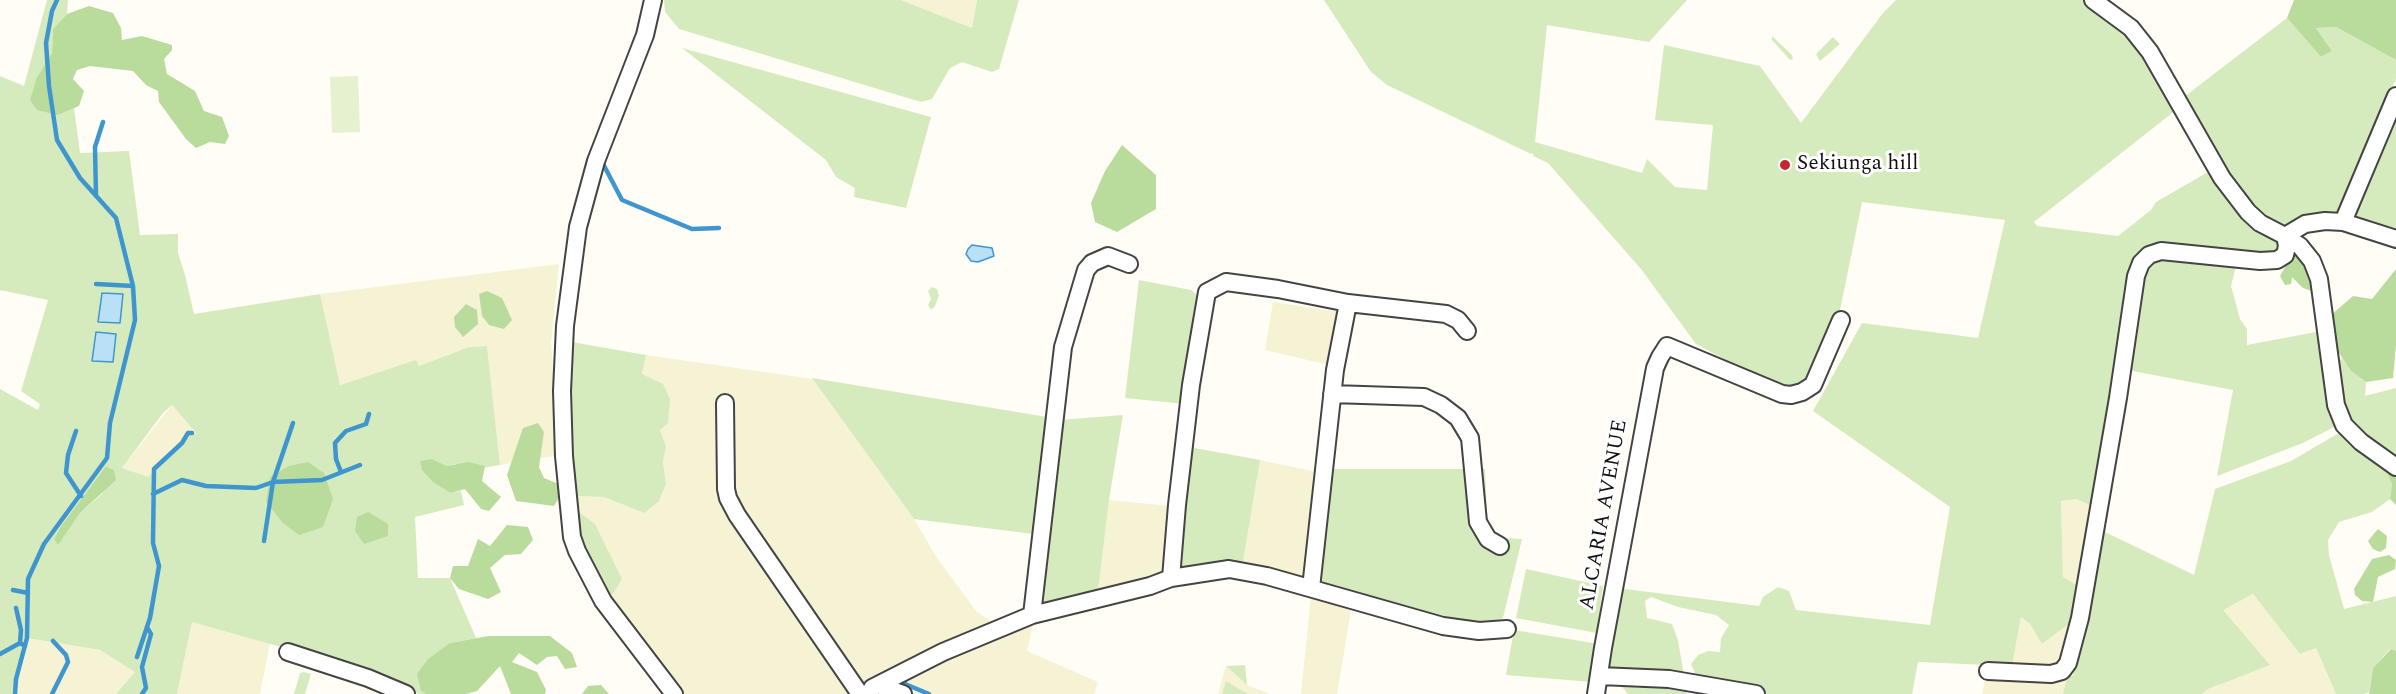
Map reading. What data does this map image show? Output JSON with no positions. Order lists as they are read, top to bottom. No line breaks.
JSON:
{"streets":{"street":["ALCARIA AVENUE"]},"places":["Sekiunga hill"]}
